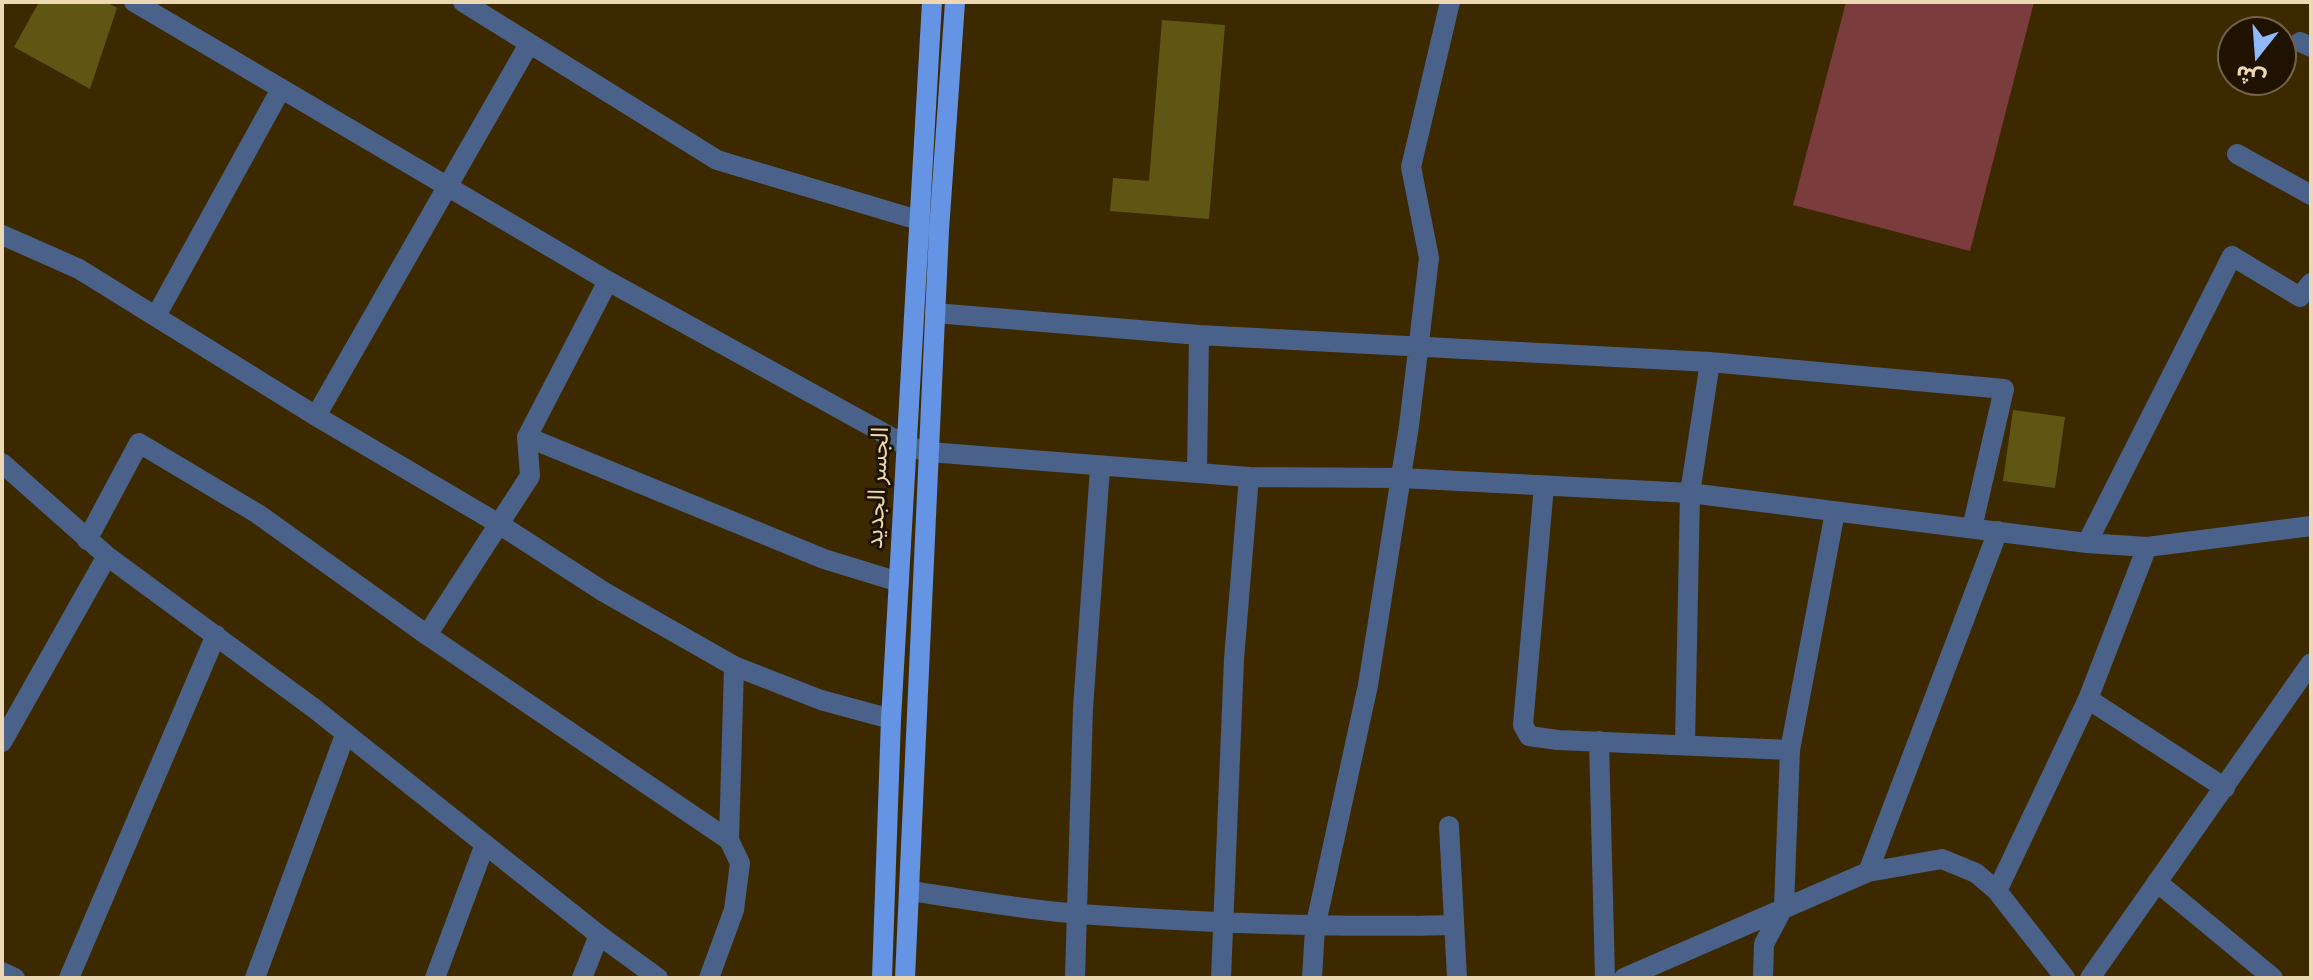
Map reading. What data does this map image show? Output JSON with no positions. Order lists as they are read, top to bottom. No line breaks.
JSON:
{"streets":{"main road":["الجسر الجديد"]},"north":"bottom"}
